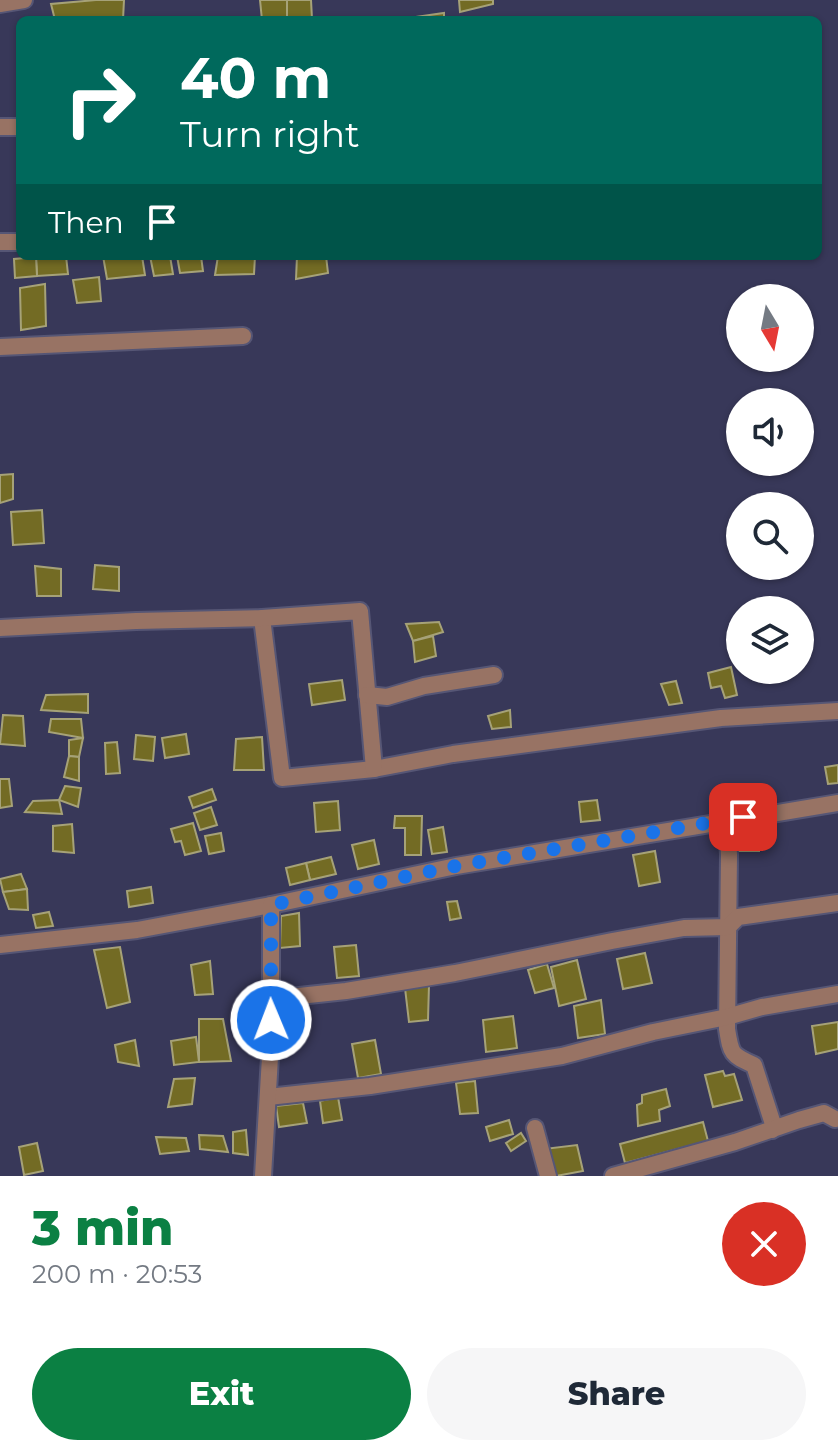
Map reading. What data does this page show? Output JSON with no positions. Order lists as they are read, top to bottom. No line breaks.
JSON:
{"north":"bottom","page":{"turn":["40 m","Turn right"],"then":"Then","heading":["3 min","200 m · 20:53"],"buttons":["Exit","Share"]}}
